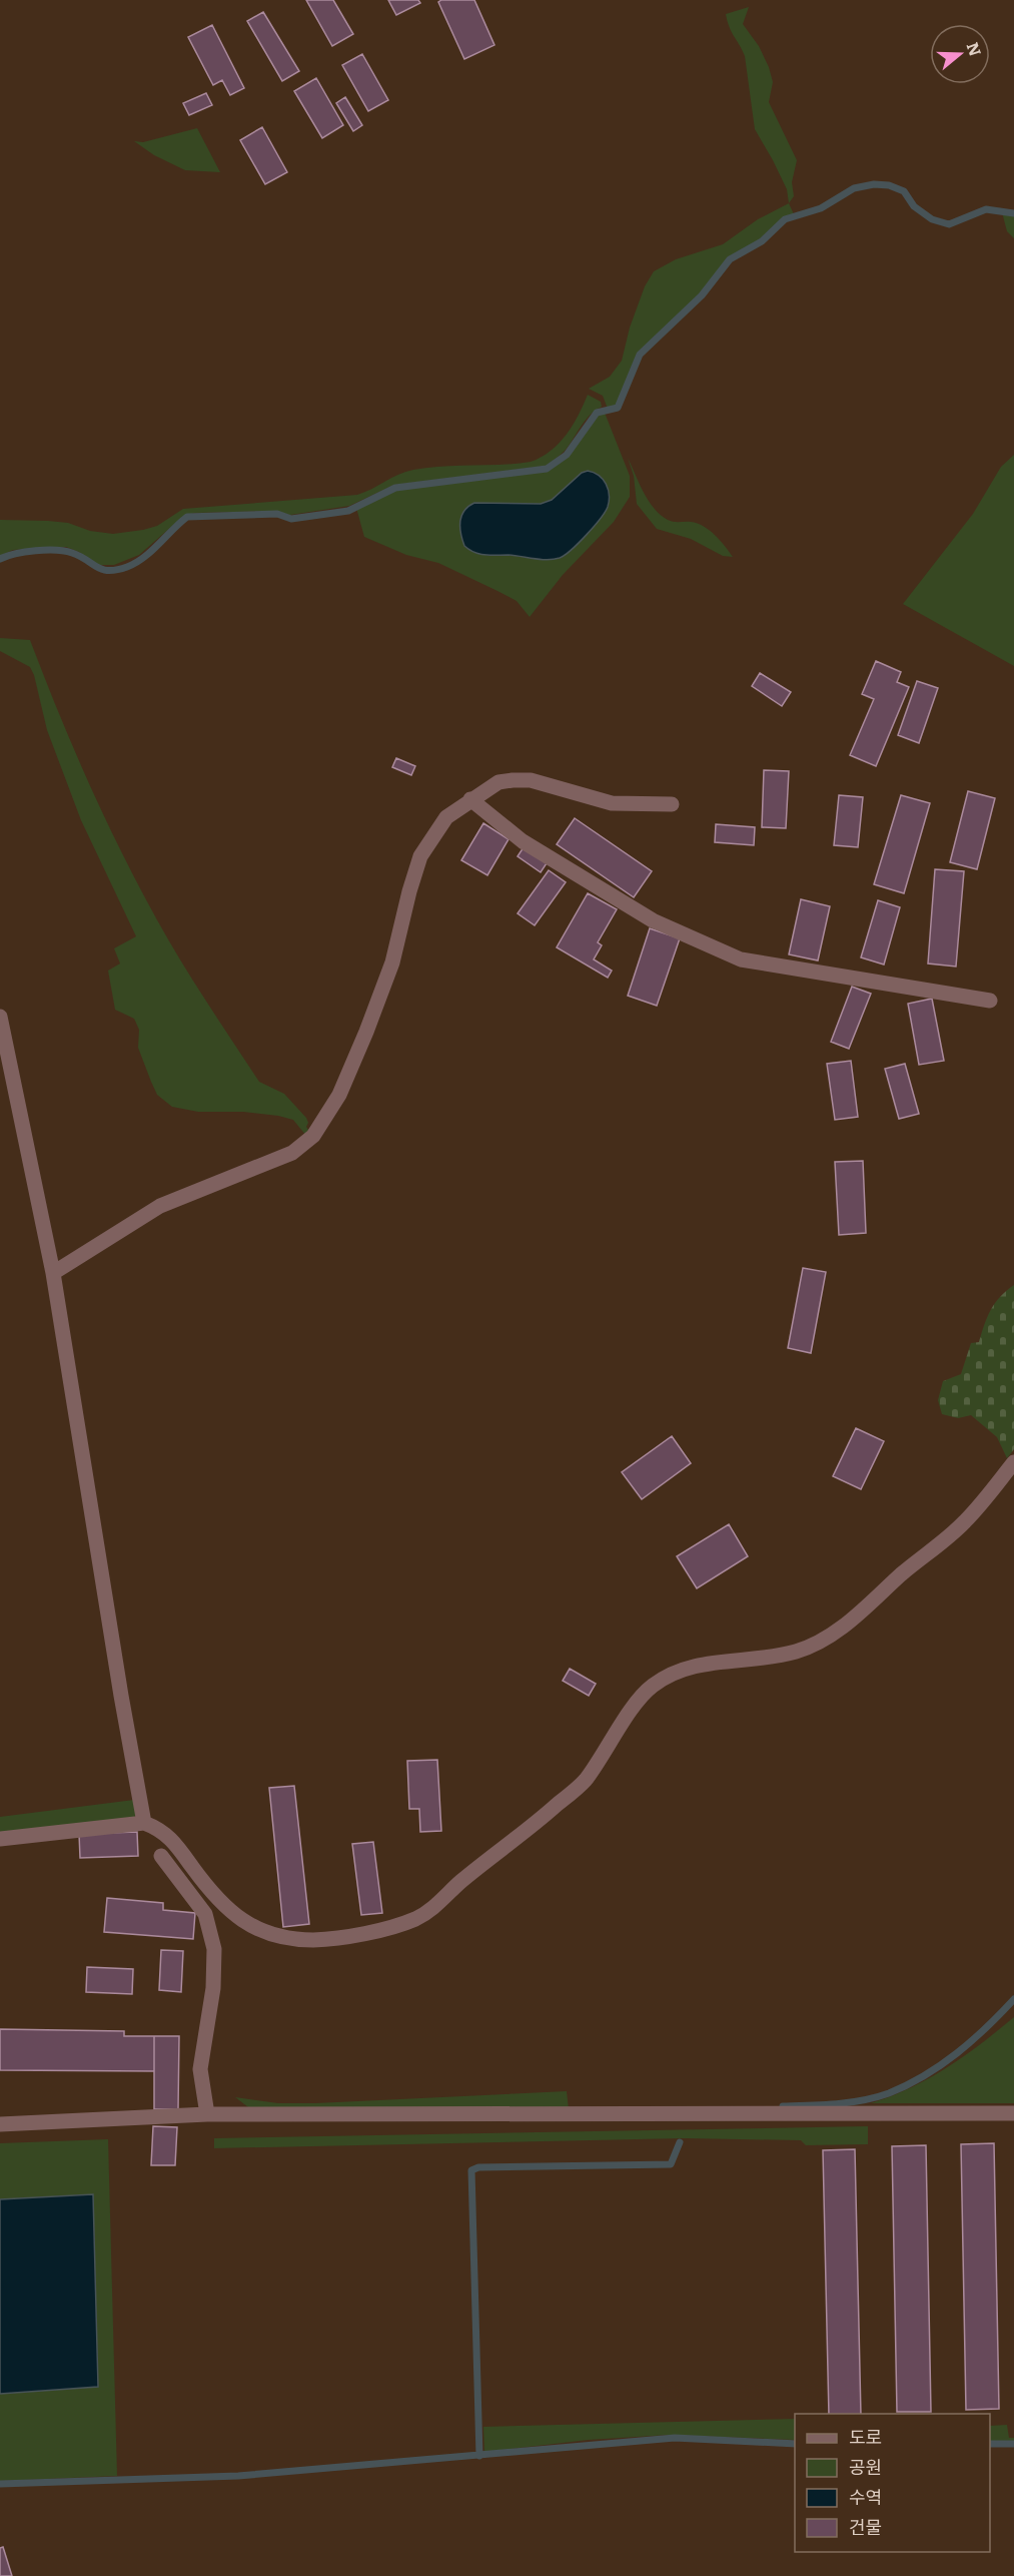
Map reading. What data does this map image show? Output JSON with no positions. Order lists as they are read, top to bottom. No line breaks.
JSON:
{"legend":["도로","공원","수역","건물"],"north":"right"}
